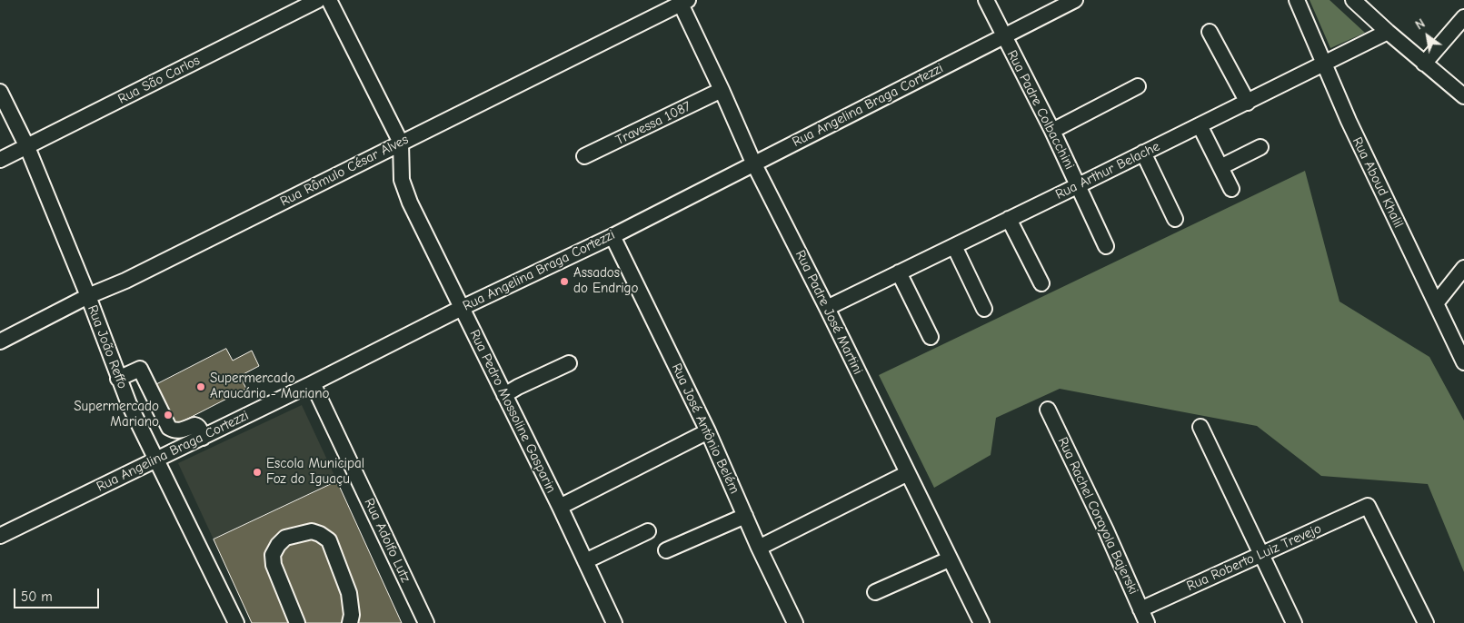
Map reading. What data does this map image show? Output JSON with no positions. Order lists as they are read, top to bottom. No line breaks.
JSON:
{"streets":{"street":["Rua São Carlos","Rua Angelina Braga Cortezzi","Rua Padre Colbacchini","Travessa 1087","Rua Rômulo César Alves","Rua Arthur Belache","Rua Aboud Khalil","Rua Padre José Martini","Rua João Reffo","Rua Pedro Mossoline Gasparin","Rua José Antônio Belém","Rua Rachel Corayola Bajerski","Rua Adolfo Lutz","Rua Roberto Luiz Trevejo"]},"crossings":[["Rua São Carlos","Rua João Reffo"],["Rua Angelina Braga Cortezzi","Rua Padre Colbacchini"],["Rua Angelina Braga Cortezzi","Rua Padre José Martini"],["Rua Angelina Braga Cortezzi","Rua João Reffo"],["Rua Angelina Braga Cortezzi","Rua Pedro Mossoline Gasparin"],["Rua Angelina Braga Cortezzi","Rua José Antônio Belém"],["Rua Angelina Braga Cortezzi","Rua Adolfo Lutz"],["Rua Padre Colbacchini","Rua Arthur Belache"],["Travessa 1087","Rua Padre José Martini"],["Rua Rômulo César Alves","Rua Padre José Martini"],["Rua Rômulo César Alves","Rua João Reffo"],["Rua Rômulo César Alves","Rua Pedro Mossoline Gasparin"],["Rua Arthur Belache","Rua Aboud Khalil"],["Rua Arthur Belache","Rua Padre José Martini"],["Rua Rachel Corayola Bajerski","Rua Roberto Luiz Trevejo"]],"places":["Assados do Endrigo","Supermercado Araucária - Mariano","Supermercado Mariano","Escola Municipal Foz do Iguaçu"],"scale_bar":"50 m","north":"top left"}
